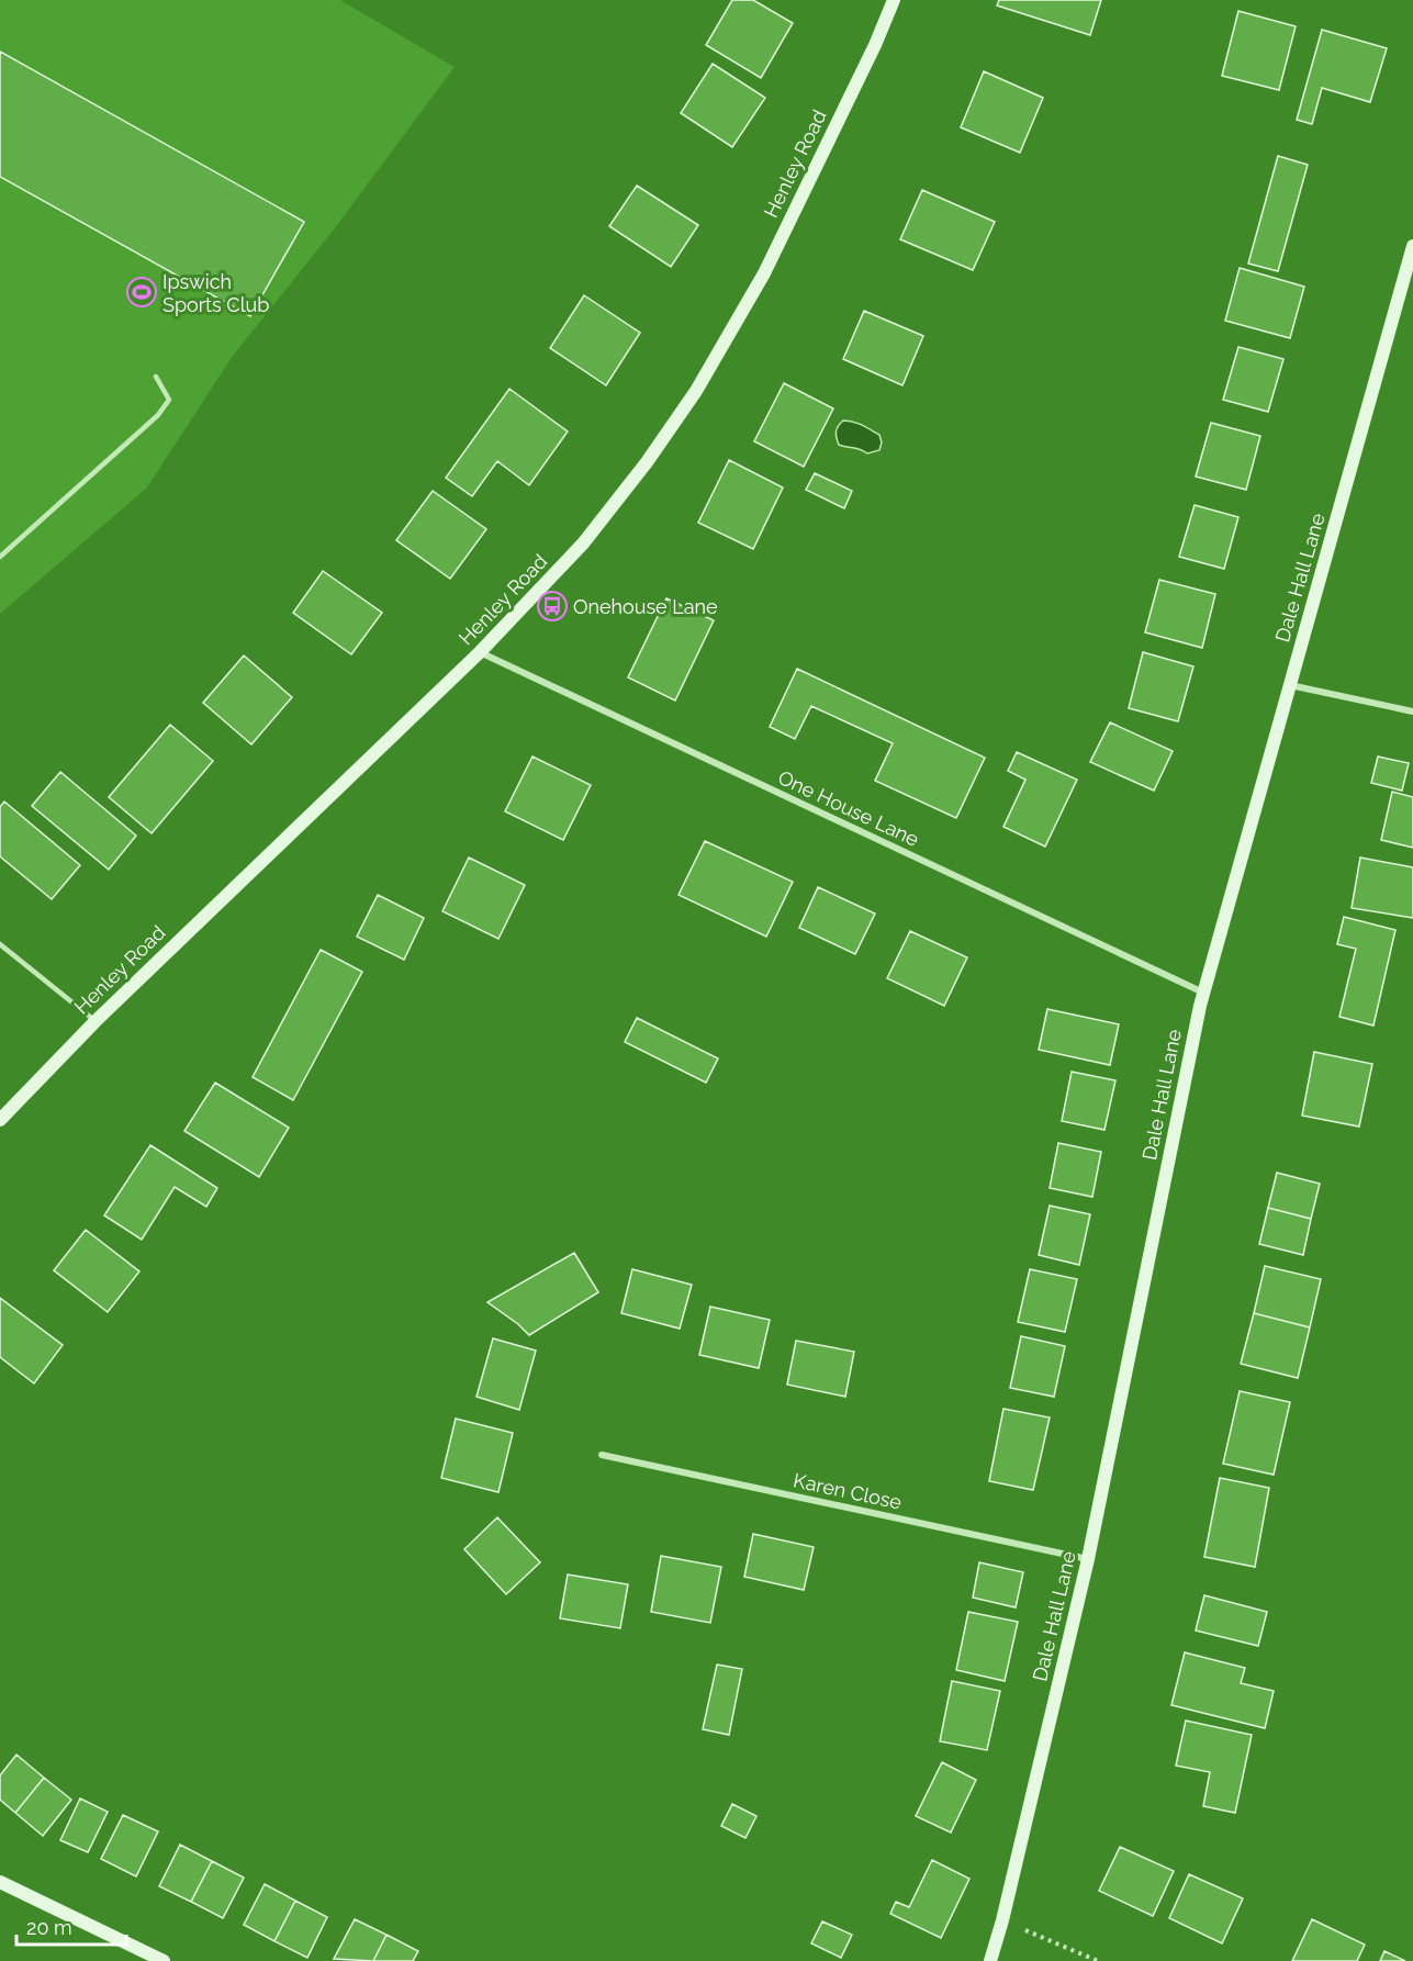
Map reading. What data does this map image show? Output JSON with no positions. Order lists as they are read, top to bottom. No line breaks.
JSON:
{"streets":{"street":["Henley Road","Dale Hall Lane","One House Lane","Karen Close"]},"crossings":[["Henley Road","One House Lane"],["Dale Hall Lane","One House Lane"],["Dale Hall Lane","Karen Close"]],"places":{"sports":["Ipswich Sports Club"],"bus stop":["Onehouse Lane"]},"scale_bar":"20 m"}
